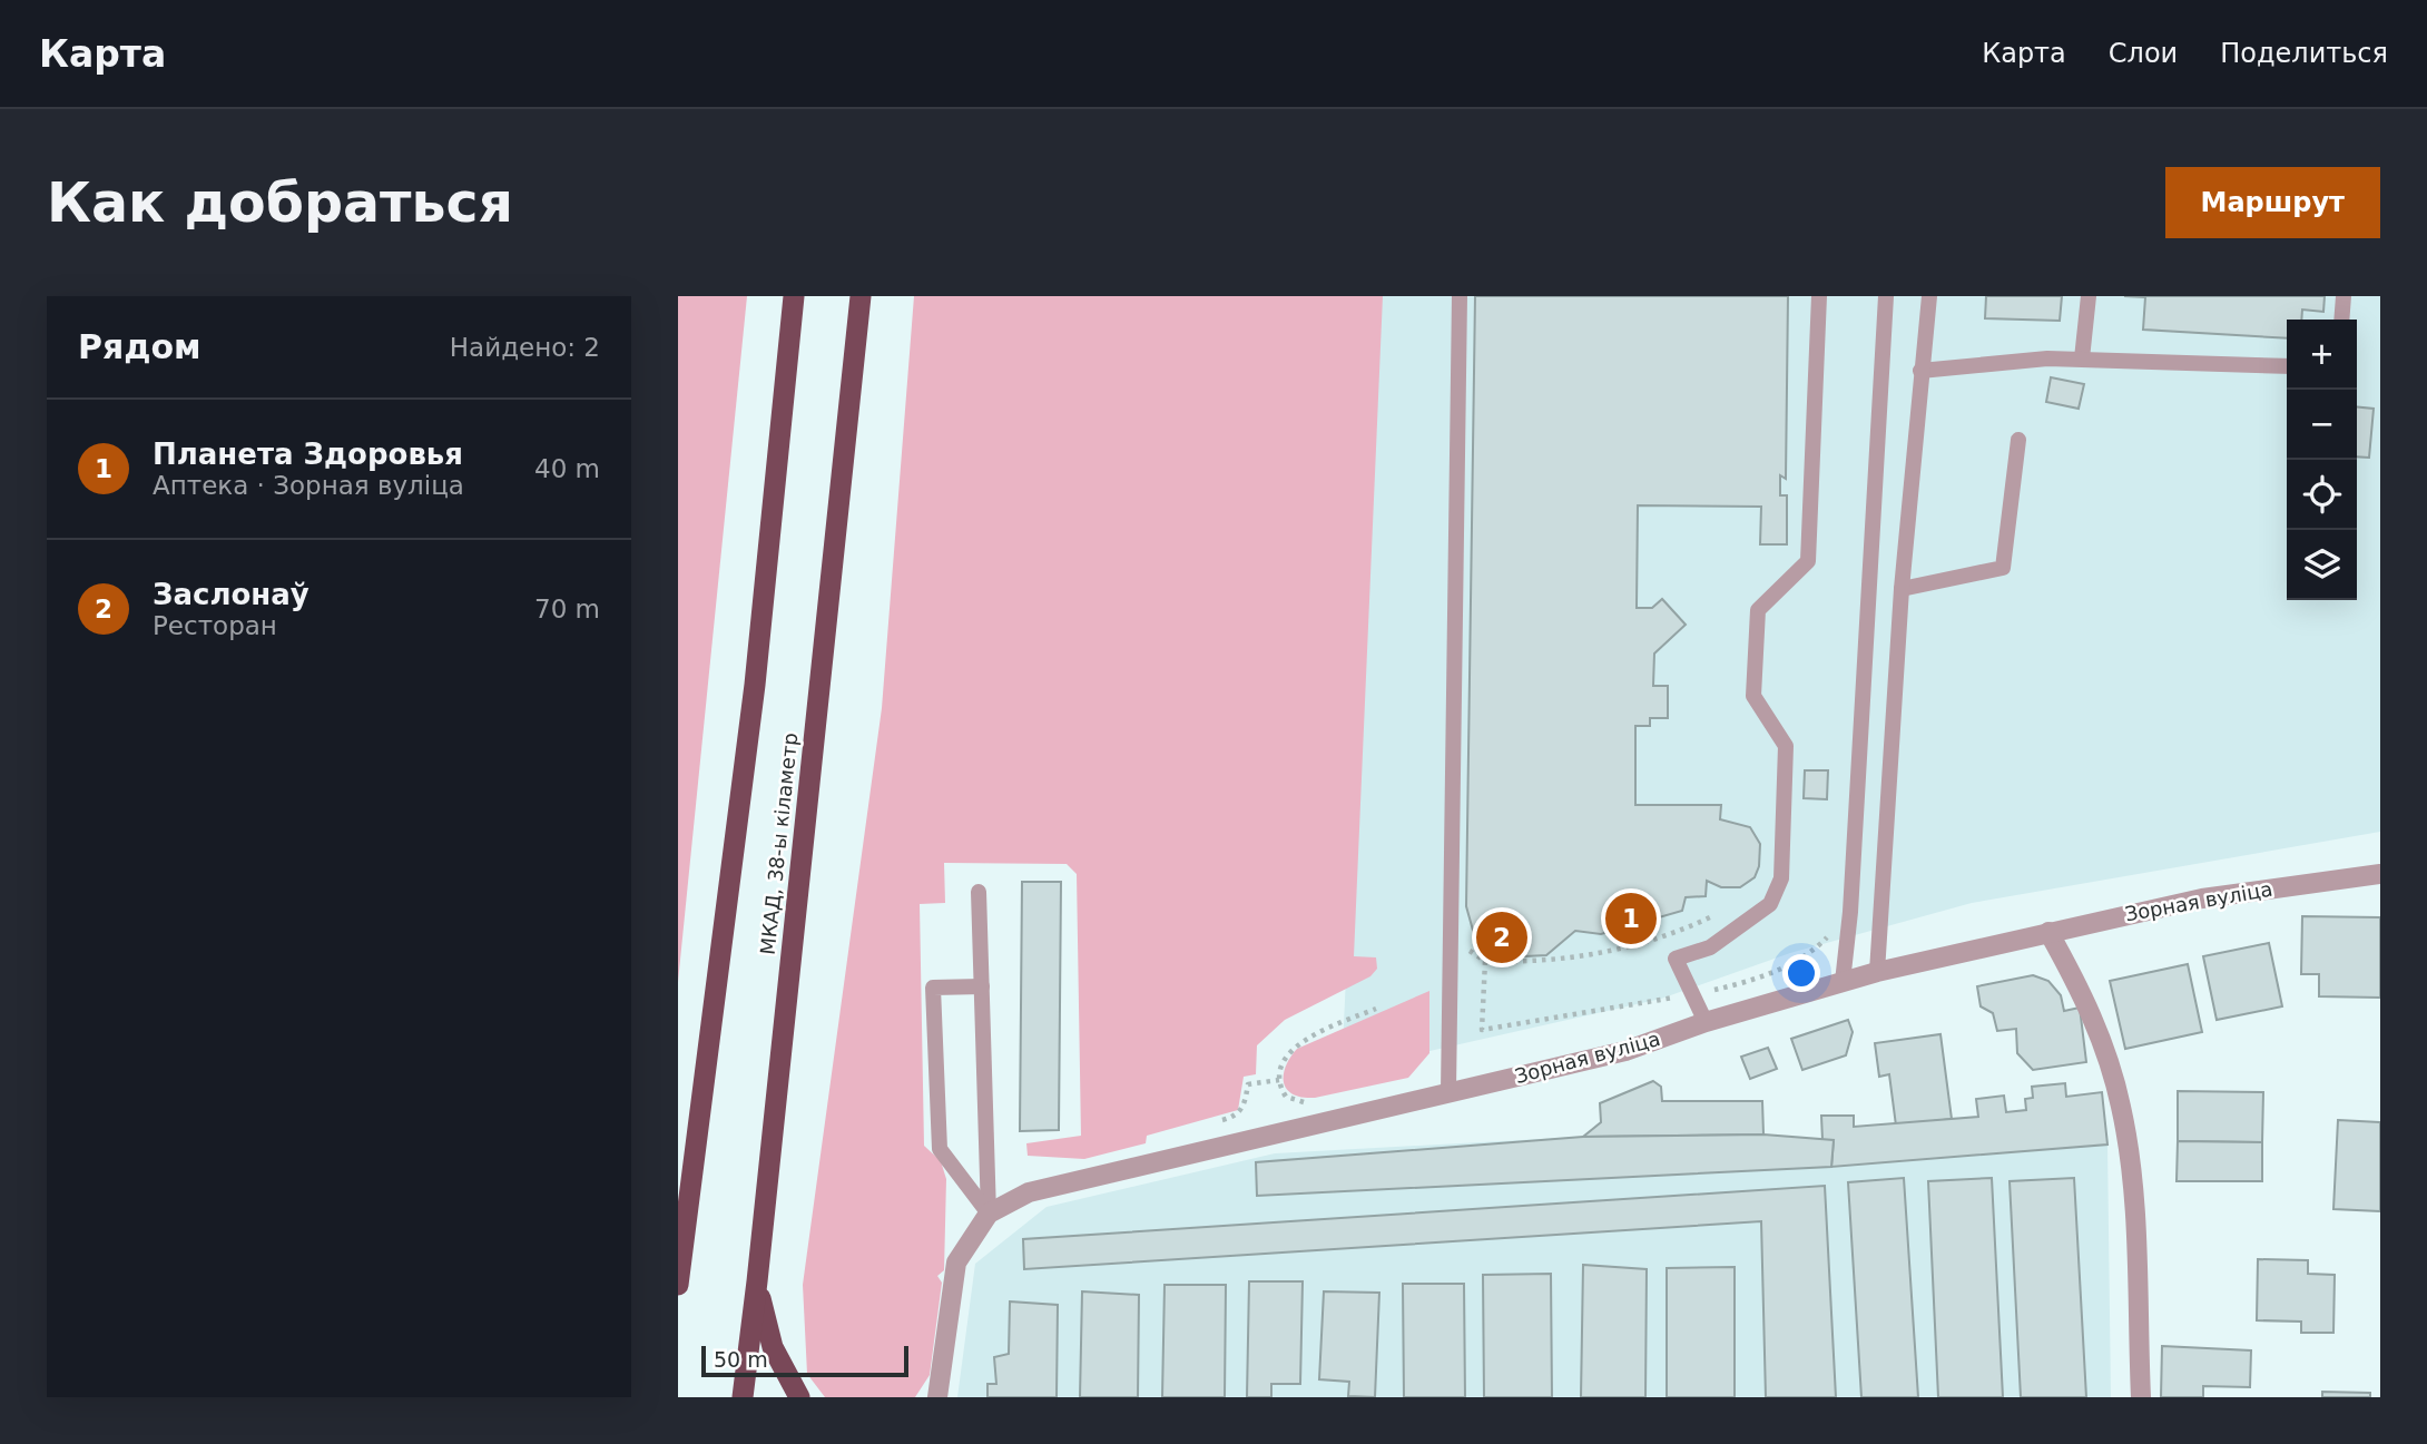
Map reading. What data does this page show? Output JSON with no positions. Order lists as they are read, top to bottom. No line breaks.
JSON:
{"streets":{"highway":["МКАД, 38-ы кіламетр"],"street":["Зорная вуліца"]},"scale_bar":"50 m","page":{"header":"Карта","nav":["Карта","Слои","Поделиться"],"buttons":"Маршрут","title":"Как добраться","heading":["Рядом","Найдено: 2"],"map_buttons":["+","−"],"list":[{"mark":"1","name":"Планета Здоровья","note":"Аптека · Зорная вуліца","value":"40 m"},{"mark":"2","name":"Заслонаў","note":"Ресторан","value":"70 m"}],"pins":["1","2"],"scale":"50 m"}}
